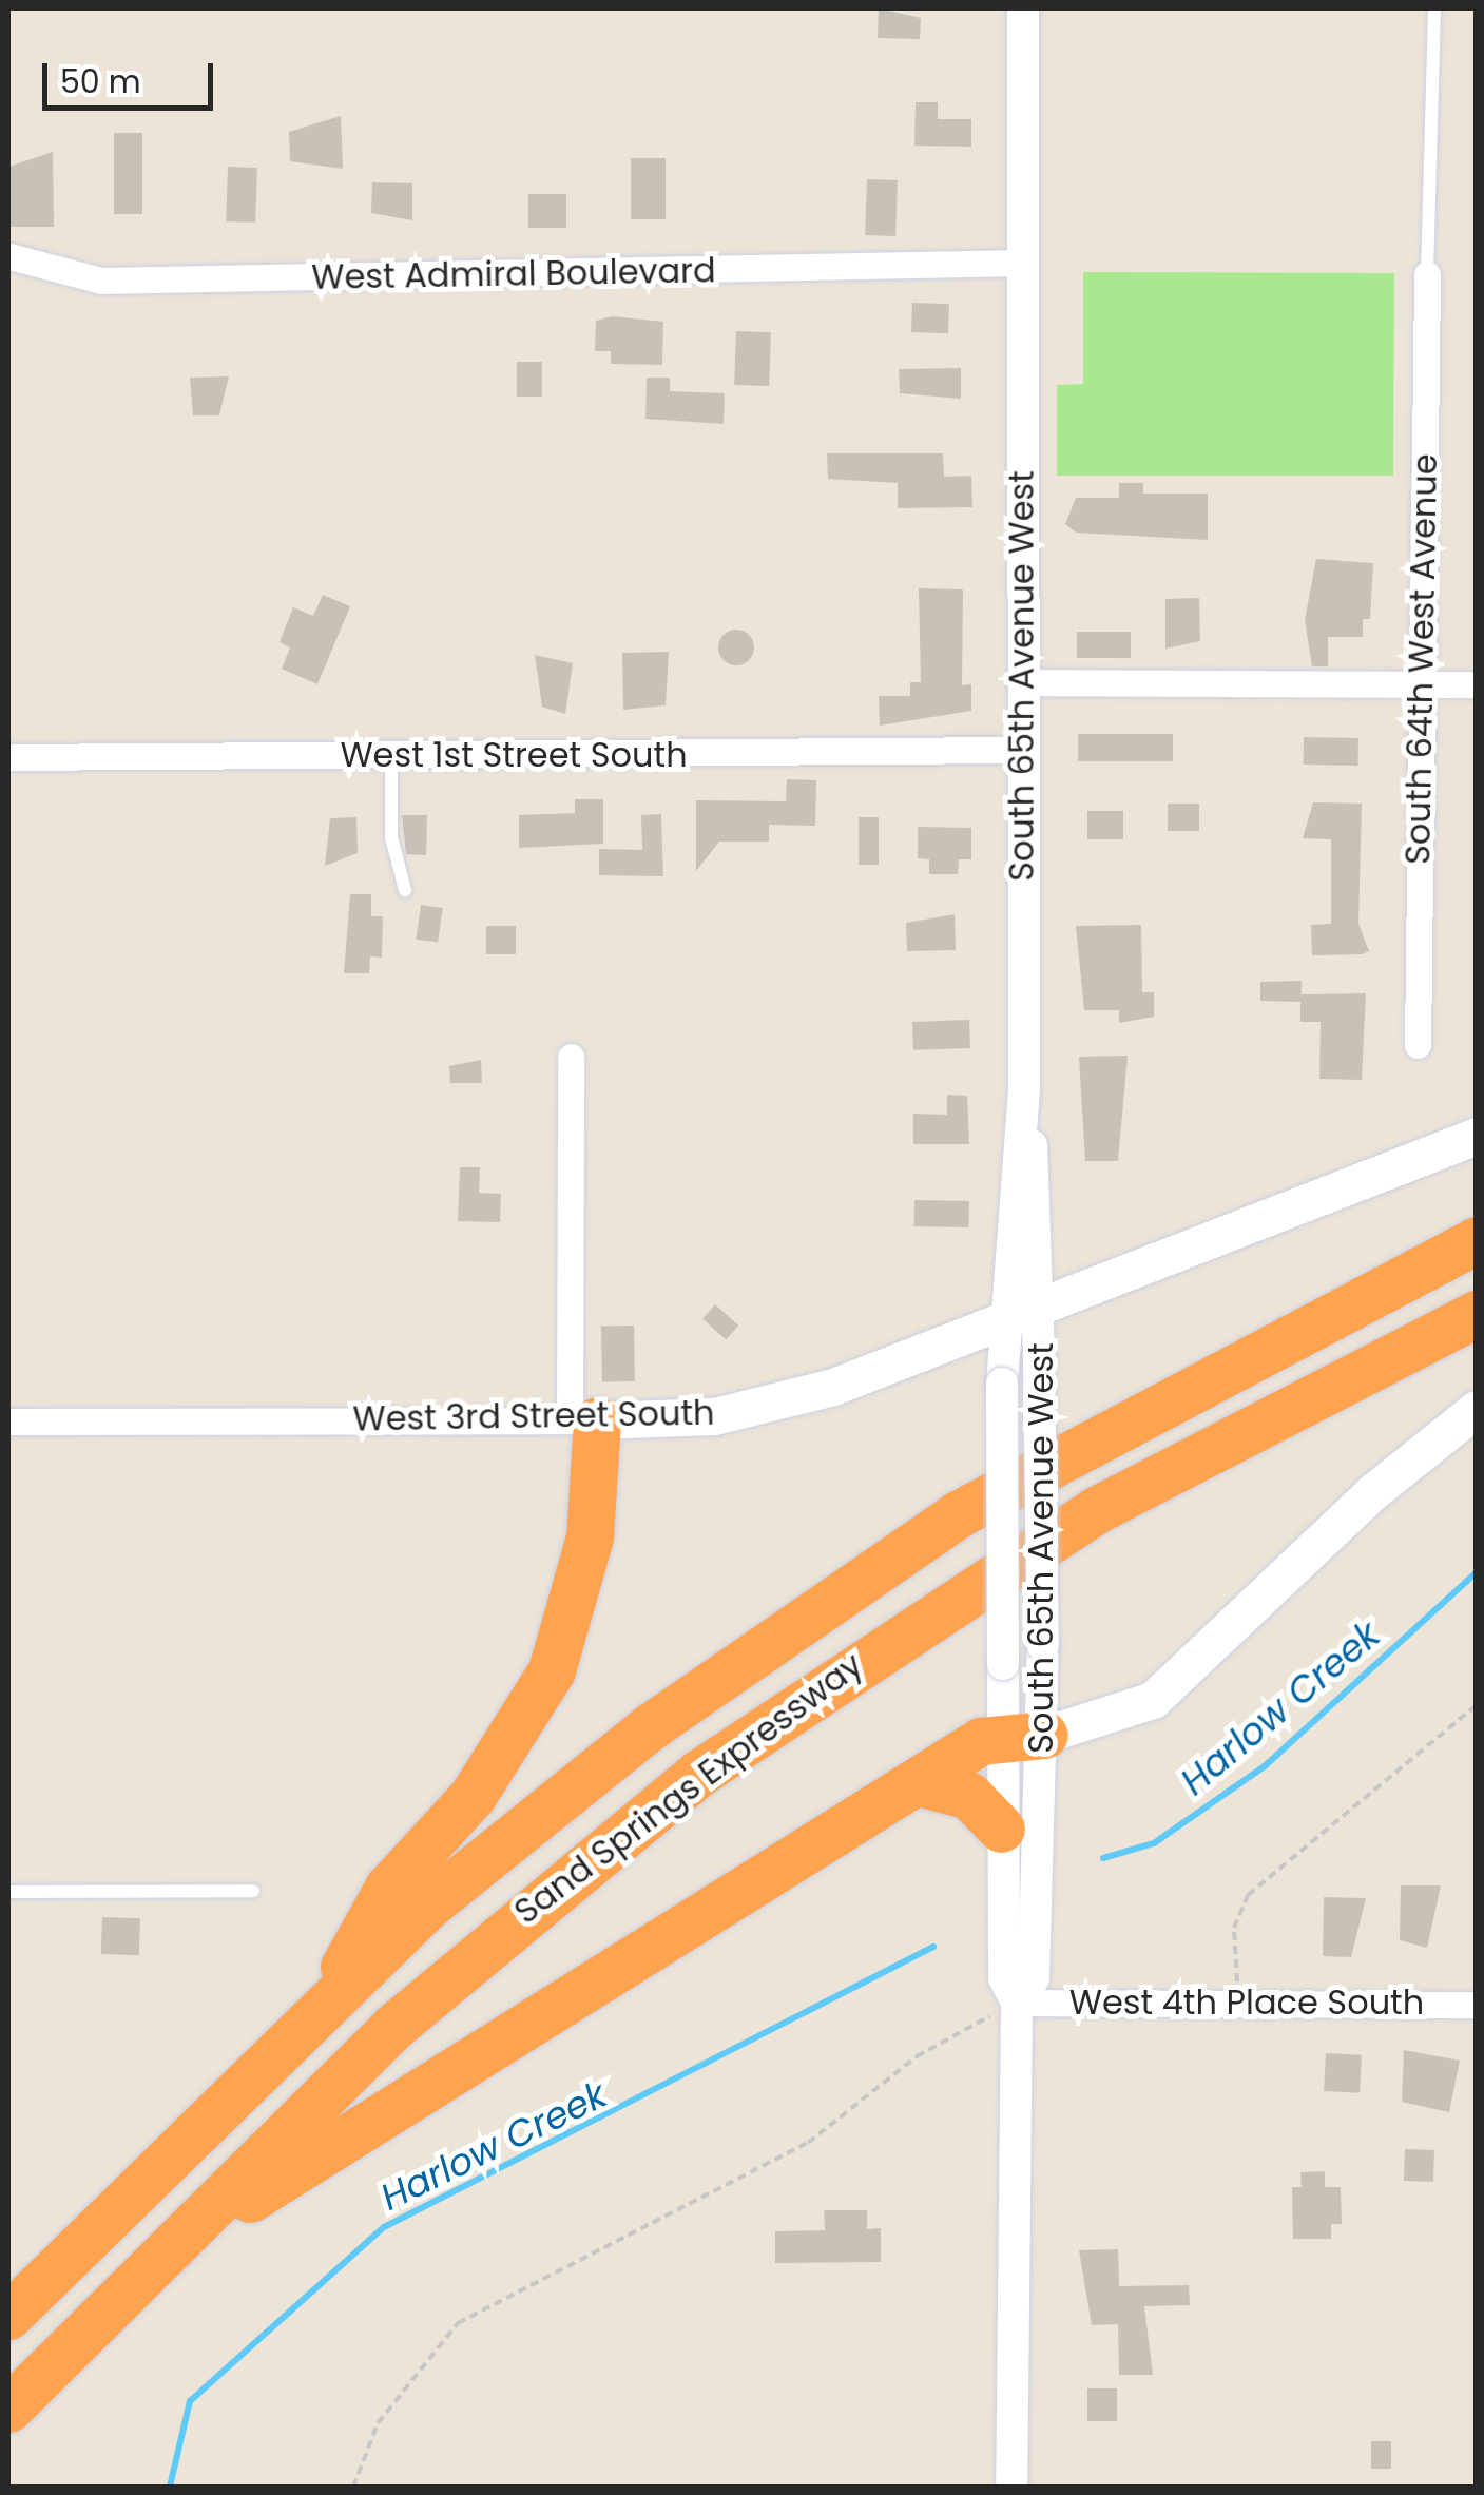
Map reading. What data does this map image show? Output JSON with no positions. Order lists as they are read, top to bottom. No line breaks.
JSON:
{"streets":{"highway":["Sand Springs Expressway"],"main road":["West 3rd Street South"],"street":["West Admiral Boulevard","South 64th West Avenue","South 65th Avenue West","West 1st Street South","West 4th Place South"]},"crossings":[["West Admiral Boulevard","South 65th Avenue West"],["South 65th Avenue West","West 1st Street South"],["South 65th Avenue West","West 3rd Street South"],["South 65th Avenue West","West 4th Place South"]],"water":["Harlow Creek"],"scale_bar":"50 m"}
